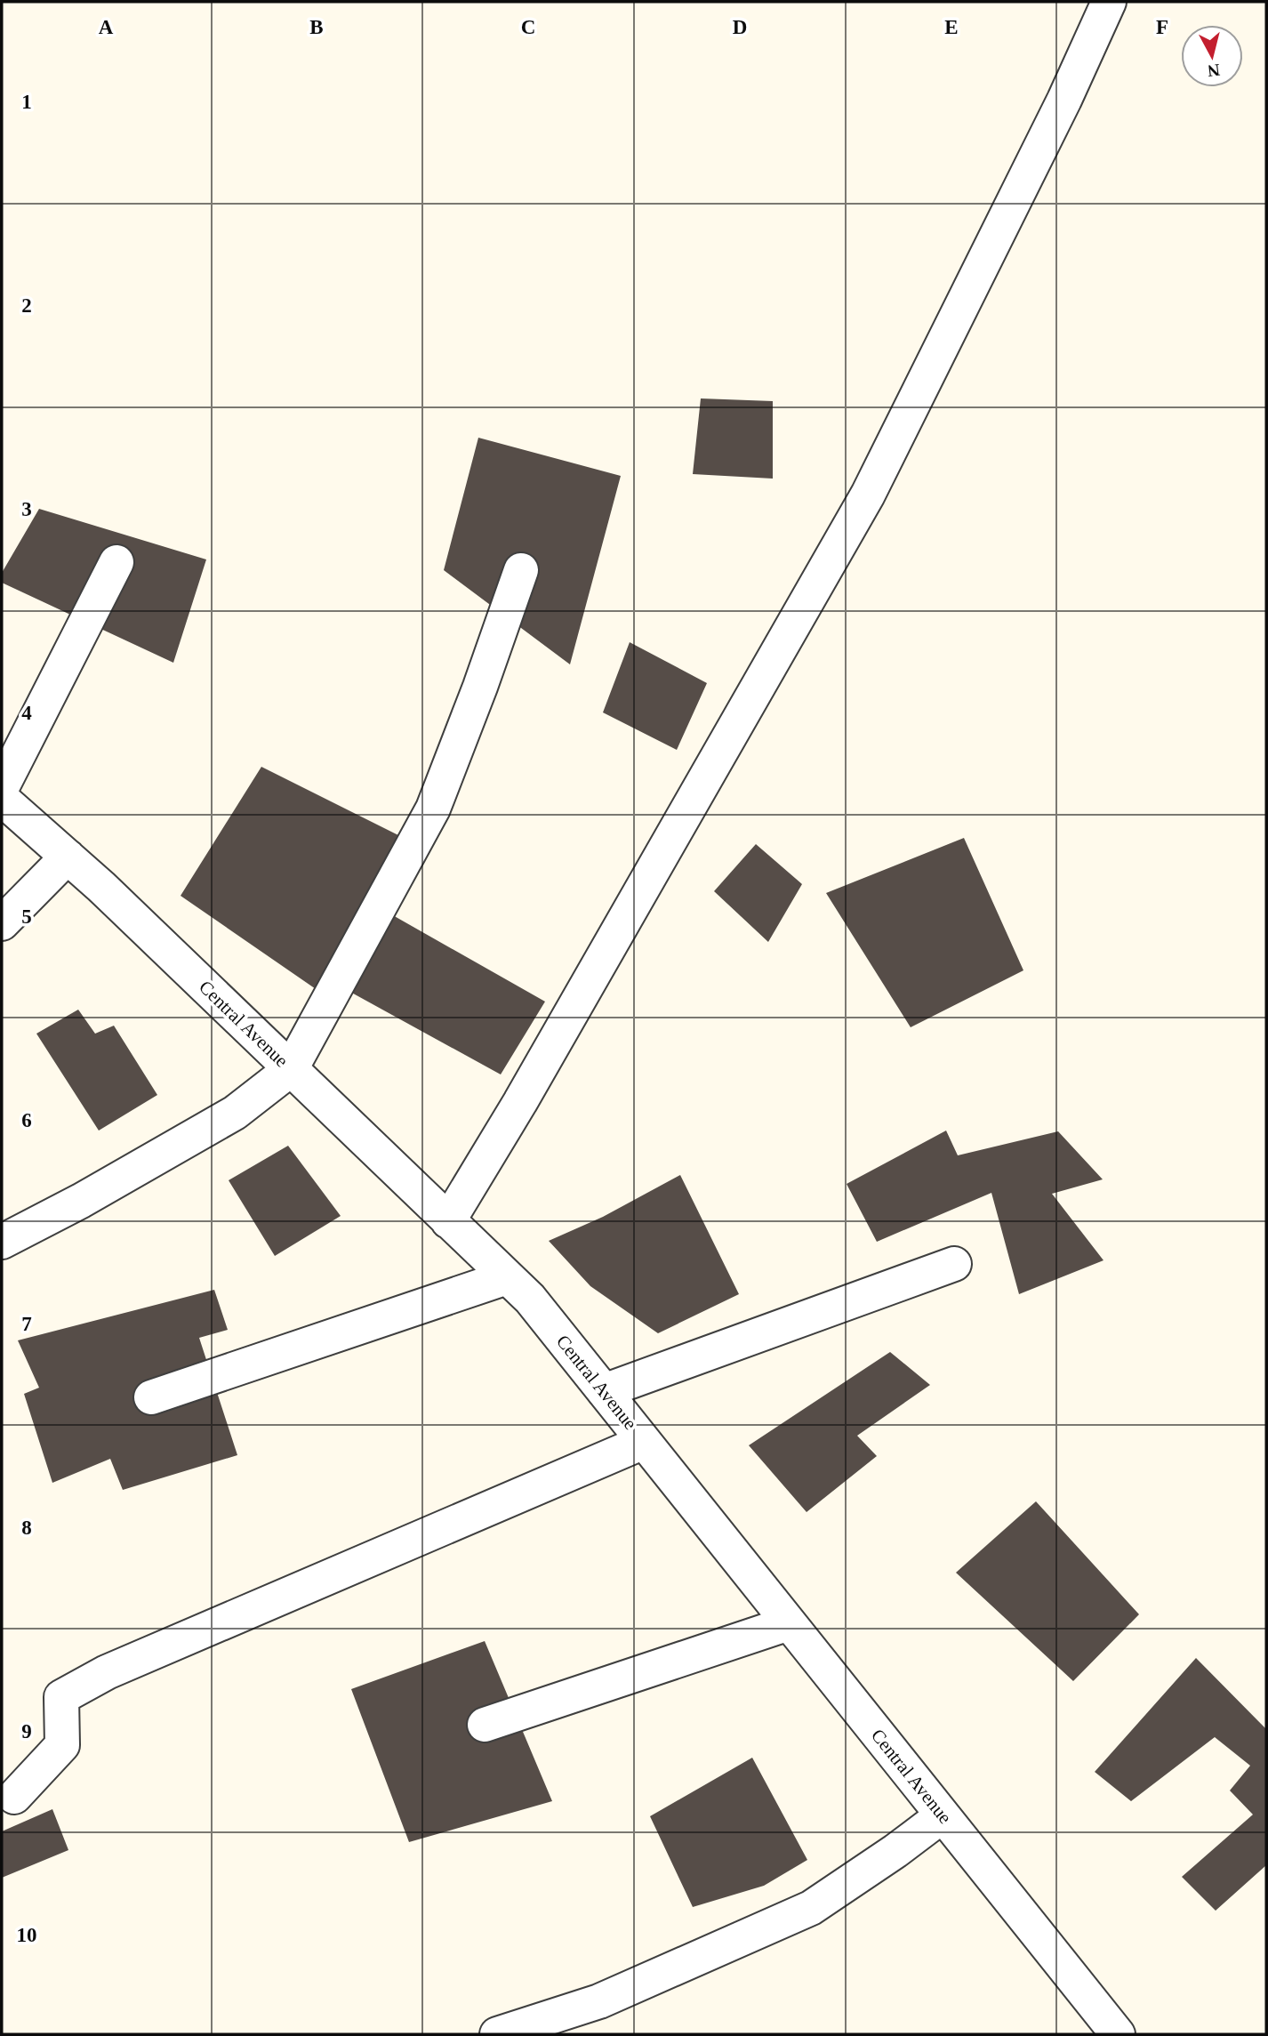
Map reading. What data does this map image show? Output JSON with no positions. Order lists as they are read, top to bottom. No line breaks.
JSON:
{"streets":{"street":["Central Avenue"]},"north":"bottom","grid":{"columns":["A","B","C","D","E","F"],"rows":["1","2","3","4","5","6","7","8","9","10"]}}
